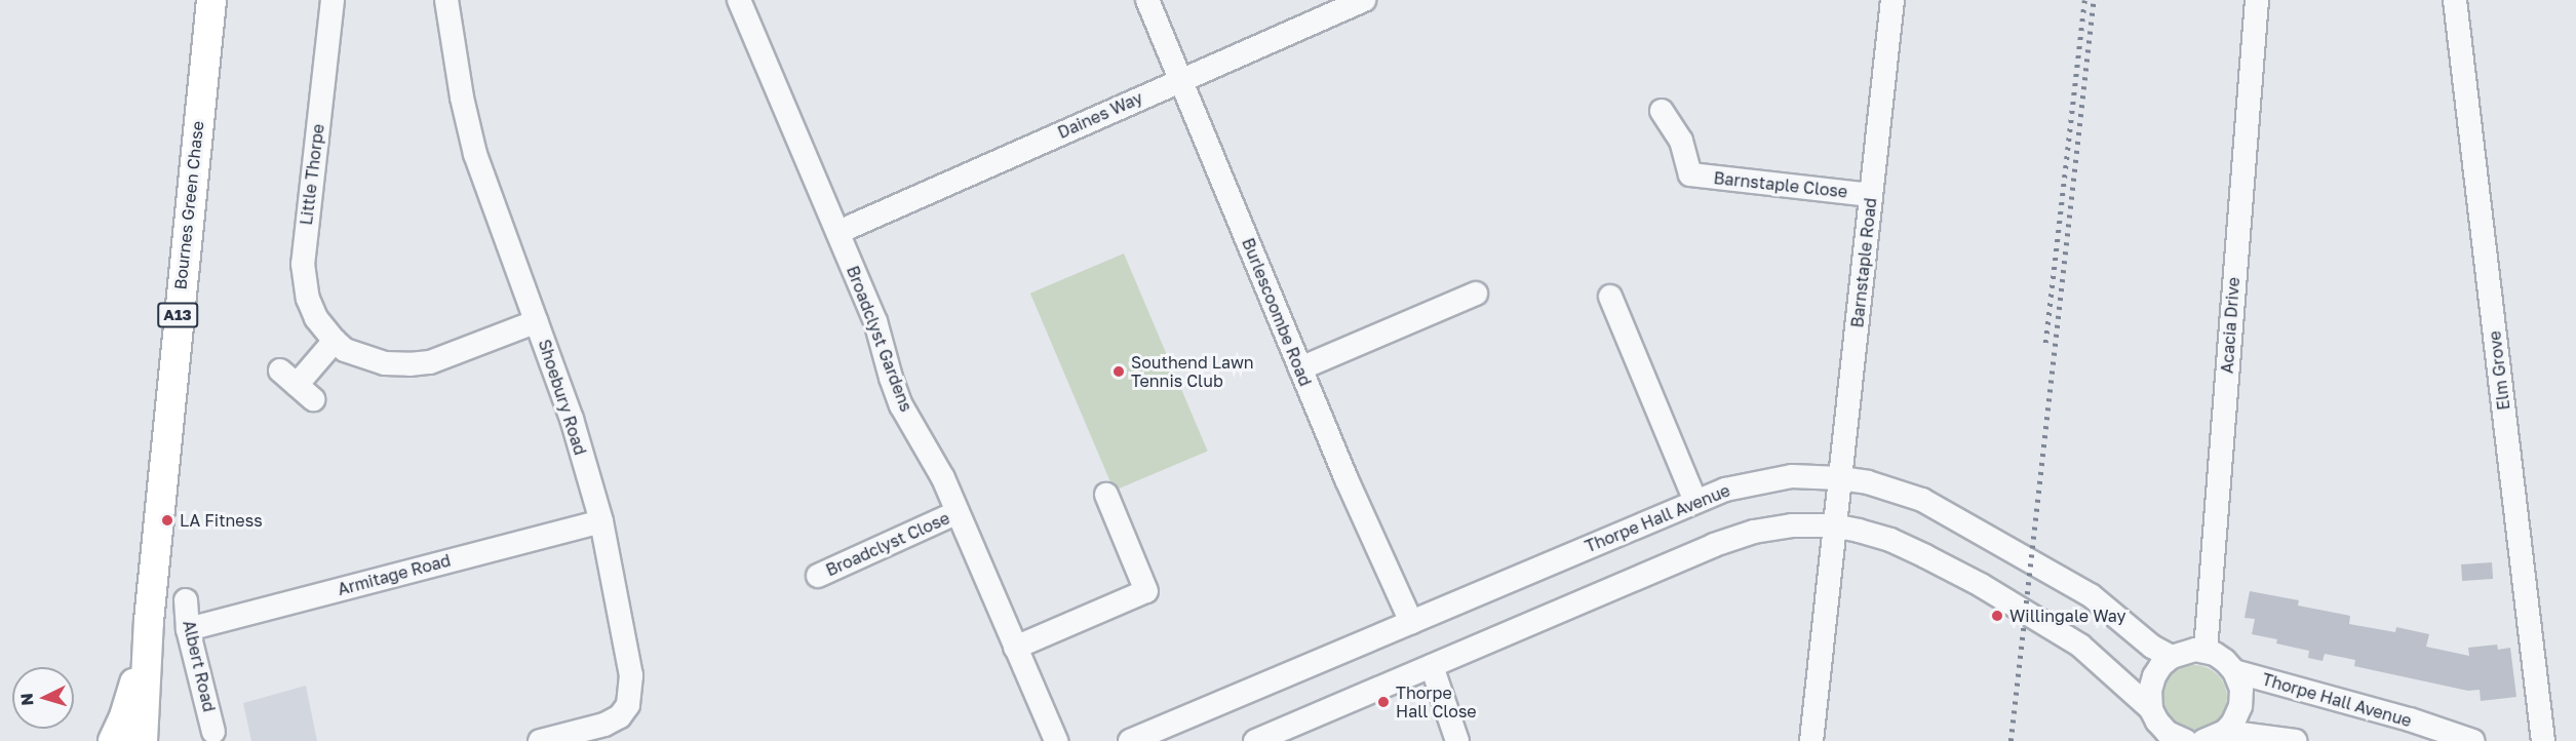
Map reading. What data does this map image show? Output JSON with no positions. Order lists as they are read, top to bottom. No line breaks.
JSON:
{"streets":{"main road":["Bournes Green Chase","A13"],"street":["Daines Way","Little Thorpe","Barnstaple Close","Barnstaple Road","Burlescoombe Road","Acacia Drive","Broadclyst Gardens","Elm Grove","Shoebury Road","Thorpe Hall Avenue","Broadclyst Close","Armitage Road","Albert Road"]},"crossings":[["Daines Way","Burlescoombe Road"],["Daines Way","Broadclyst Gardens"],["Little Thorpe","Shoebury Road"],["Barnstaple Close","Barnstaple Road"],["Barnstaple Road","Thorpe Hall Avenue"],["Burlescoombe Road","Thorpe Hall Avenue"],["Broadclyst Gardens","Broadclyst Close"],["Shoebury Road","Armitage Road"],["Armitage Road","Albert Road"]],"places":["Southend Lawn Tennis Club","LA Fitness","Willingale Way","Thorpe Hall Close"],"north":"left"}
